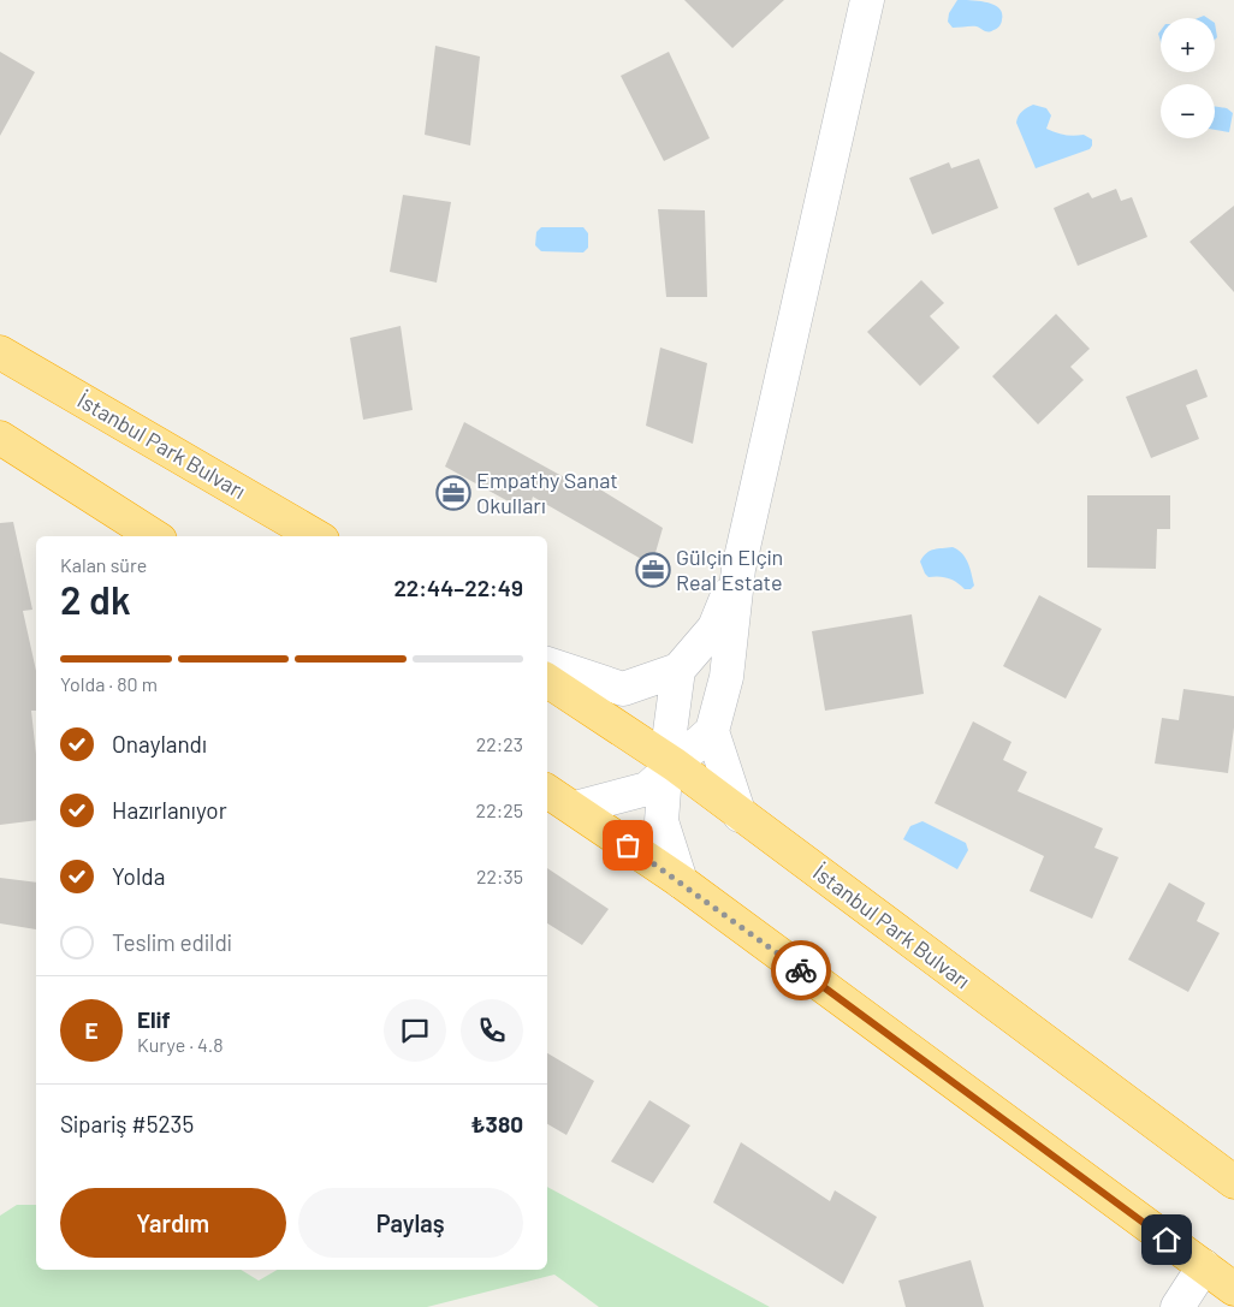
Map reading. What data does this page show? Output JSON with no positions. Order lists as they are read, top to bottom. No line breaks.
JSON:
{"streets":{"highway":["İstanbul Park Bulvarı"]},"places":{"office":["Empathy Sanat Okulları","Gülçin Elçin Real Estate"]},"page":{"map_buttons":["+","−"],"heading":["2 dk","Kalan süre","22:44–22:49"],"panel":["Elif","Kurye · 4.8","Sipariş #5235","₺380"],"bar":"Yolda · 80 m","list":[["Onaylandı","22:23"],["Hazırlanıyor","22:25"],["Yolda","22:35"],"Teslim edildi"],"round":"E","buttons":["Yardım","Paylaş"]}}
